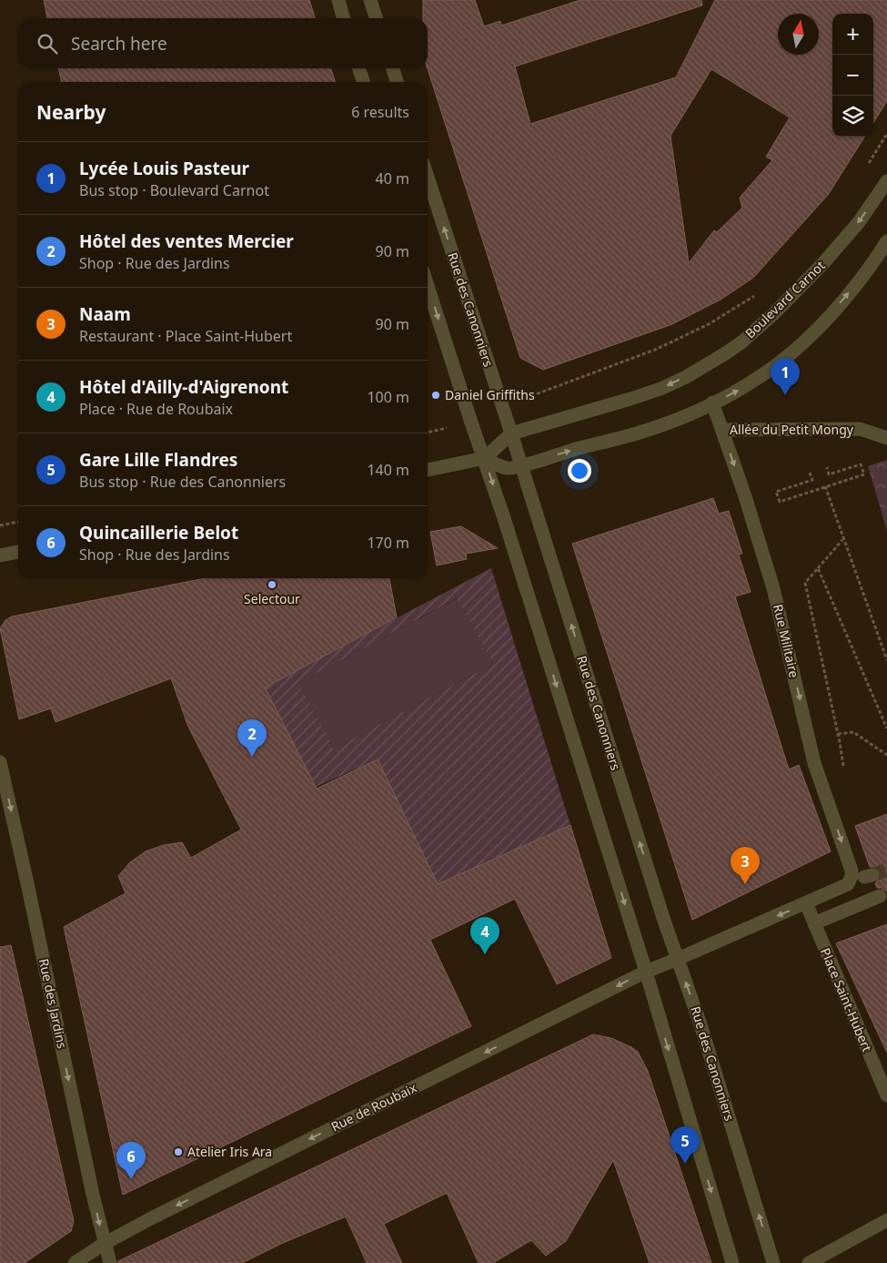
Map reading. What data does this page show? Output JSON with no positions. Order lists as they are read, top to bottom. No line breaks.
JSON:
{"streets":{"street":["Boulevard Carnot","Rue des Canonniers","Allée du Petit Mongy","Rue Militaire","Place Saint-Hubert","Rue des Jardins","Rue de Roubaix"]},"crossings":[["Boulevard Carnot","Rue des Canonniers"],["Rue des Canonniers","Rue de Roubaix"],["Allée du Petit Mongy","Rue Militaire"],["Rue Militaire","Place Saint-Hubert"],["Rue des Jardins","Rue de Roubaix"]],"one_way":["Rue Militaire","Rue des Jardins","Rue de Roubaix"],"places":["Daniel Griffiths","Selectour","Atelier Iris Ara"],"north":"top","page":{"map_buttons":["+","−"],"search":"Search here","heading":["Nearby","6 results"],"list":[{"mark":"1","name":"Lycée Louis Pasteur","note":"Bus stop · Boulevard Carnot","value":"40 m"},{"mark":"2","name":"Hôtel des ventes Mercier","note":"Shop · Rue des Jardins","value":"90 m"},{"mark":"3","name":"Naam","note":"Restaurant · Place Saint-Hubert","value":"90 m"},{"mark":"4","name":"Hôtel d'Ailly-d'Aigrenont","note":"Place · Rue de Roubaix","value":"100 m"},{"mark":"5","name":"Gare Lille Flandres","note":"Bus stop · Rue des Canonniers","value":"140 m"},{"mark":"6","name":"Quincaillerie Belot","note":"Shop · Rue des Jardins","value":"170 m"}],"pins":["1","2","3","4","5","6"]}}
